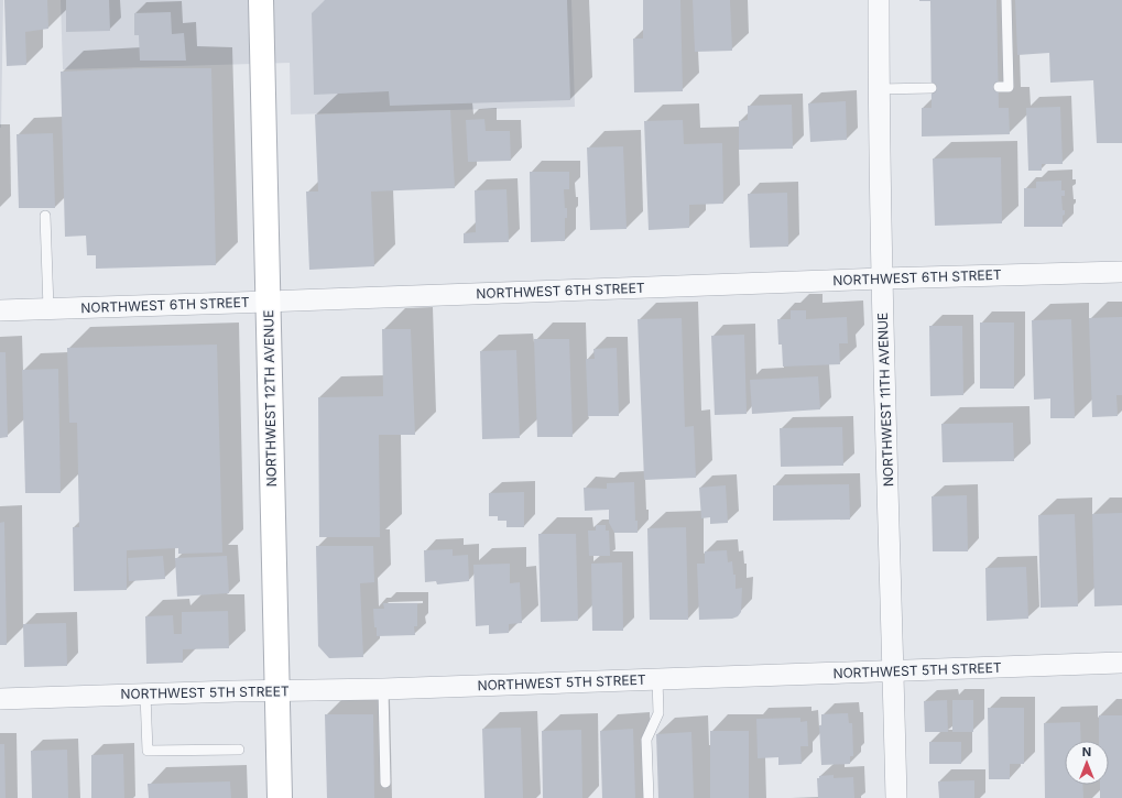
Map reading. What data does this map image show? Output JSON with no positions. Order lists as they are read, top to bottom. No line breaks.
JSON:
{"streets":{"main road":["NORTHWEST 12TH AVENUE"],"street":["NORTHWEST 6TH STREET","NORTHWEST 11TH AVENUE","NORTHWEST 5TH STREET"]},"crossings":[["NORTHWEST 6TH STREET","NORTHWEST 12TH AVENUE"],["NORTHWEST 6TH STREET","NORTHWEST 11TH AVENUE"],["NORTHWEST 12TH AVENUE","NORTHWEST 5TH STREET"],["NORTHWEST 11TH AVENUE","NORTHWEST 5TH STREET"]],"north":"top"}
